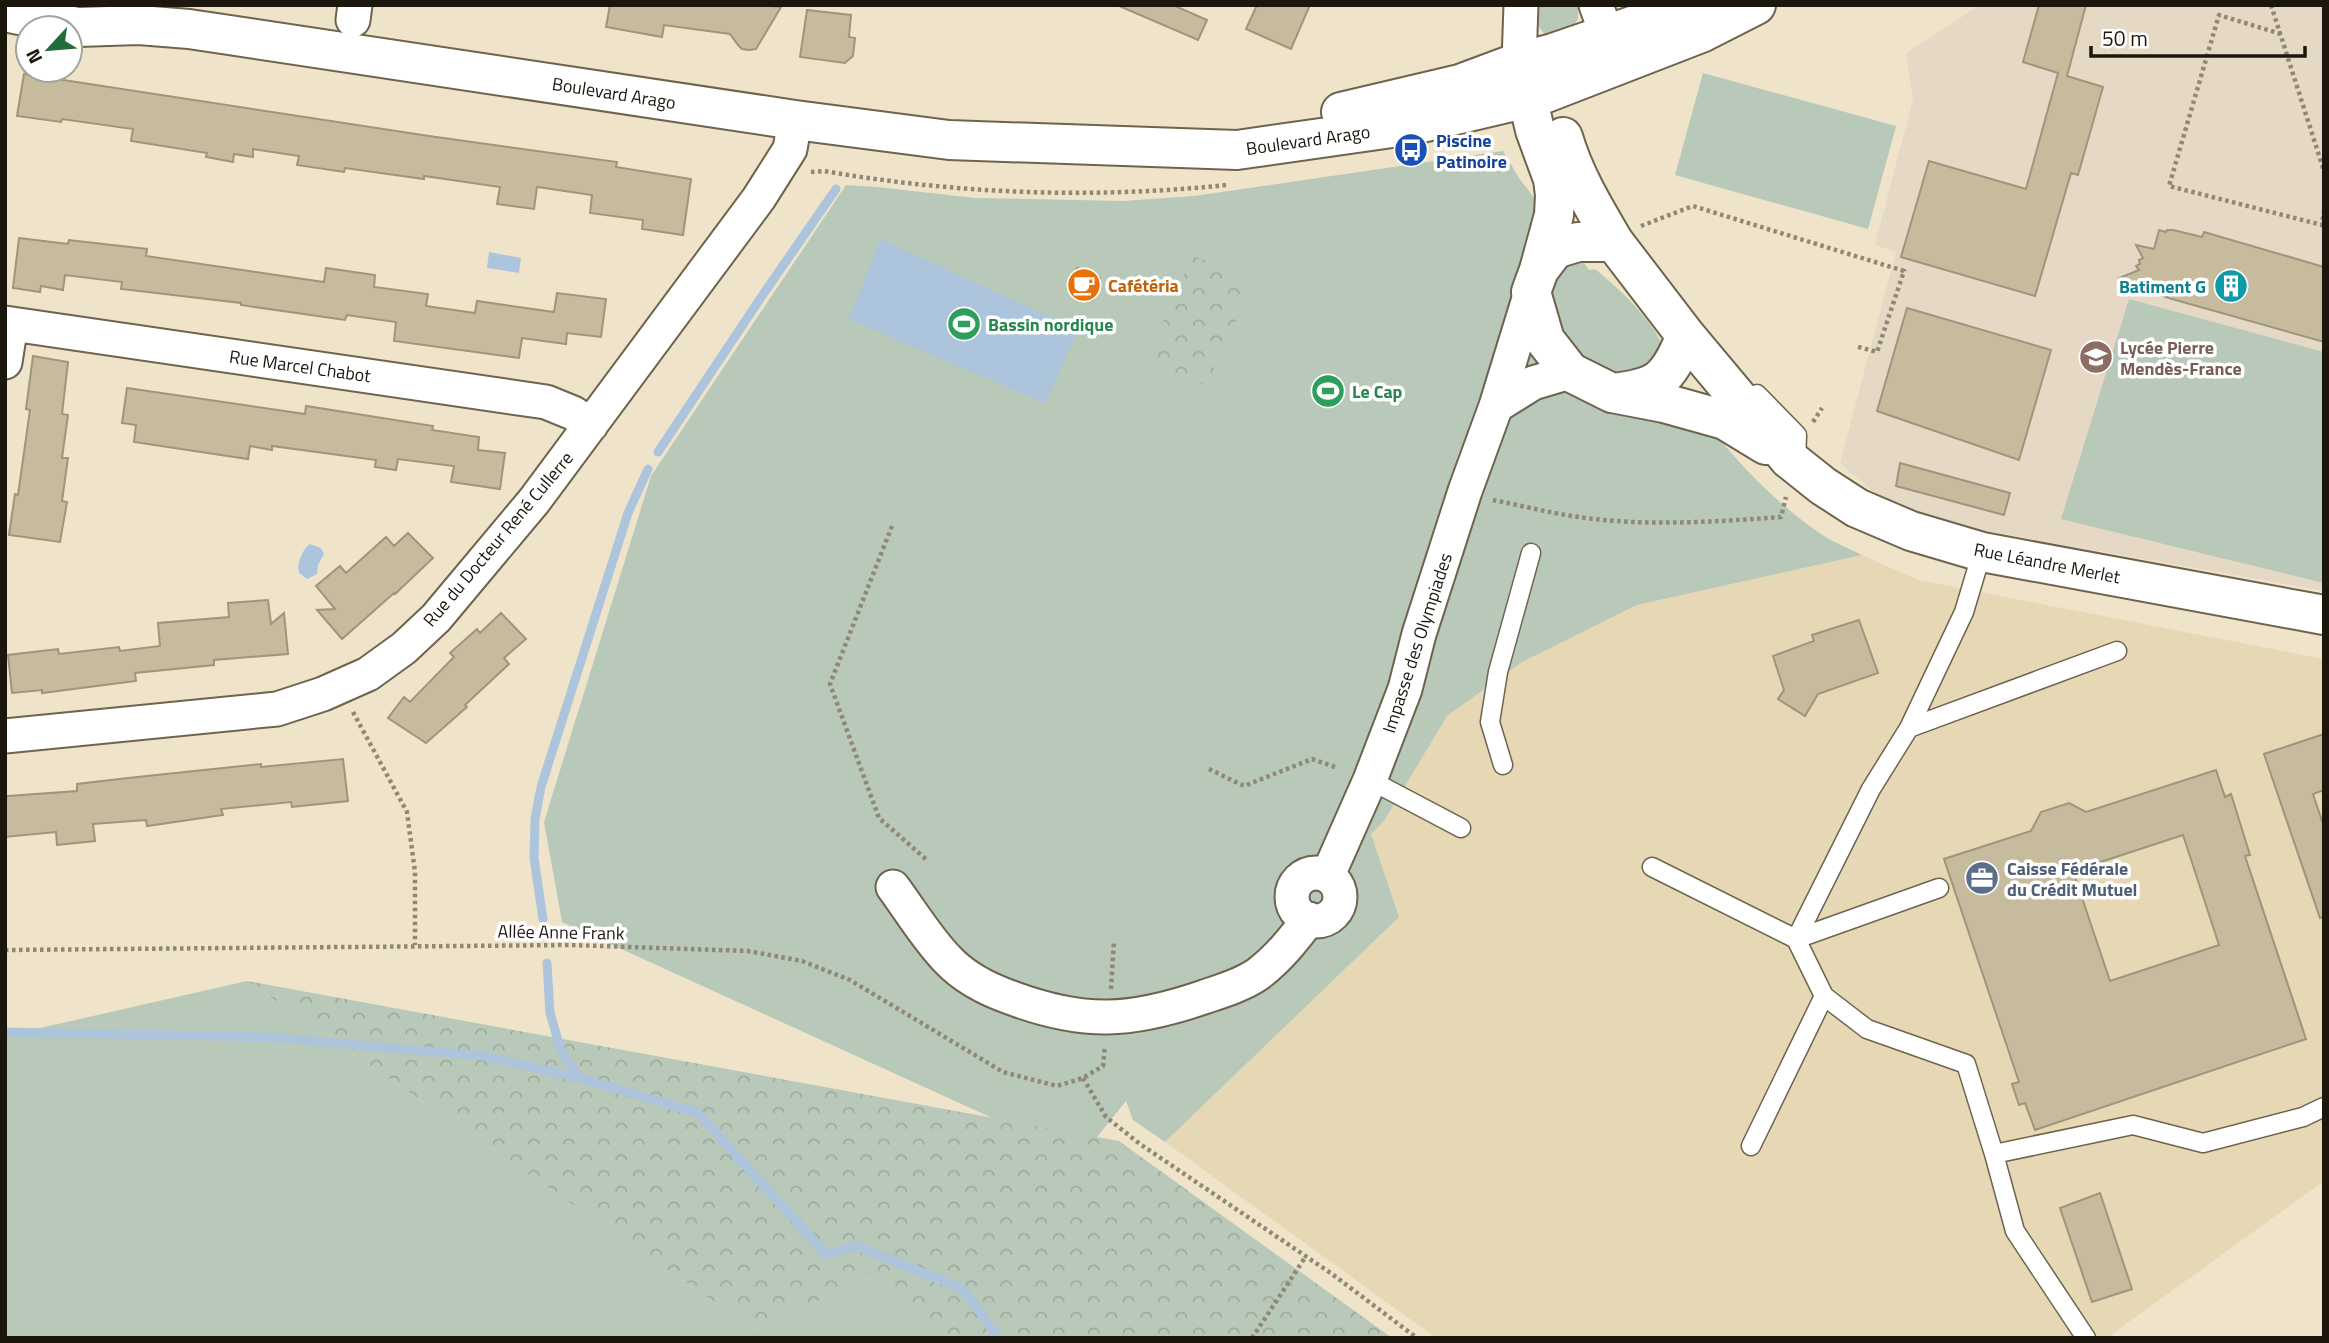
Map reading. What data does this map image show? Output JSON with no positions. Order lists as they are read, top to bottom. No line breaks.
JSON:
{"streets":{"main road":["Boulevard Arago","Rue Léandre Merlet","Impasse des Olympiades"],"street":["Rue Marcel Chabot","Rue du Docteur René Cullerre"],"path":["Allée Anne Frank"]},"crossings":[["Boulevard Arago","Rue du Docteur René Cullerre"],["Boulevard Arago","Impasse des Olympiades"],["Rue Marcel Chabot","Rue du Docteur René Cullerre"],["Rue Léandre Merlet","Impasse des Olympiades"]],"places":{"bus stop":["Piscine Patinoire"],"cafe":["Cafétéria"],"building":["Batiment G"],"sports":["Bassin nordique","Le Cap"],"school or university":["Lycée Pierre Mendès-France"],"office":["Caisse Fédérale du Crédit Mutuel"]},"scale_bar":"50 m","north":"bottom left"}
